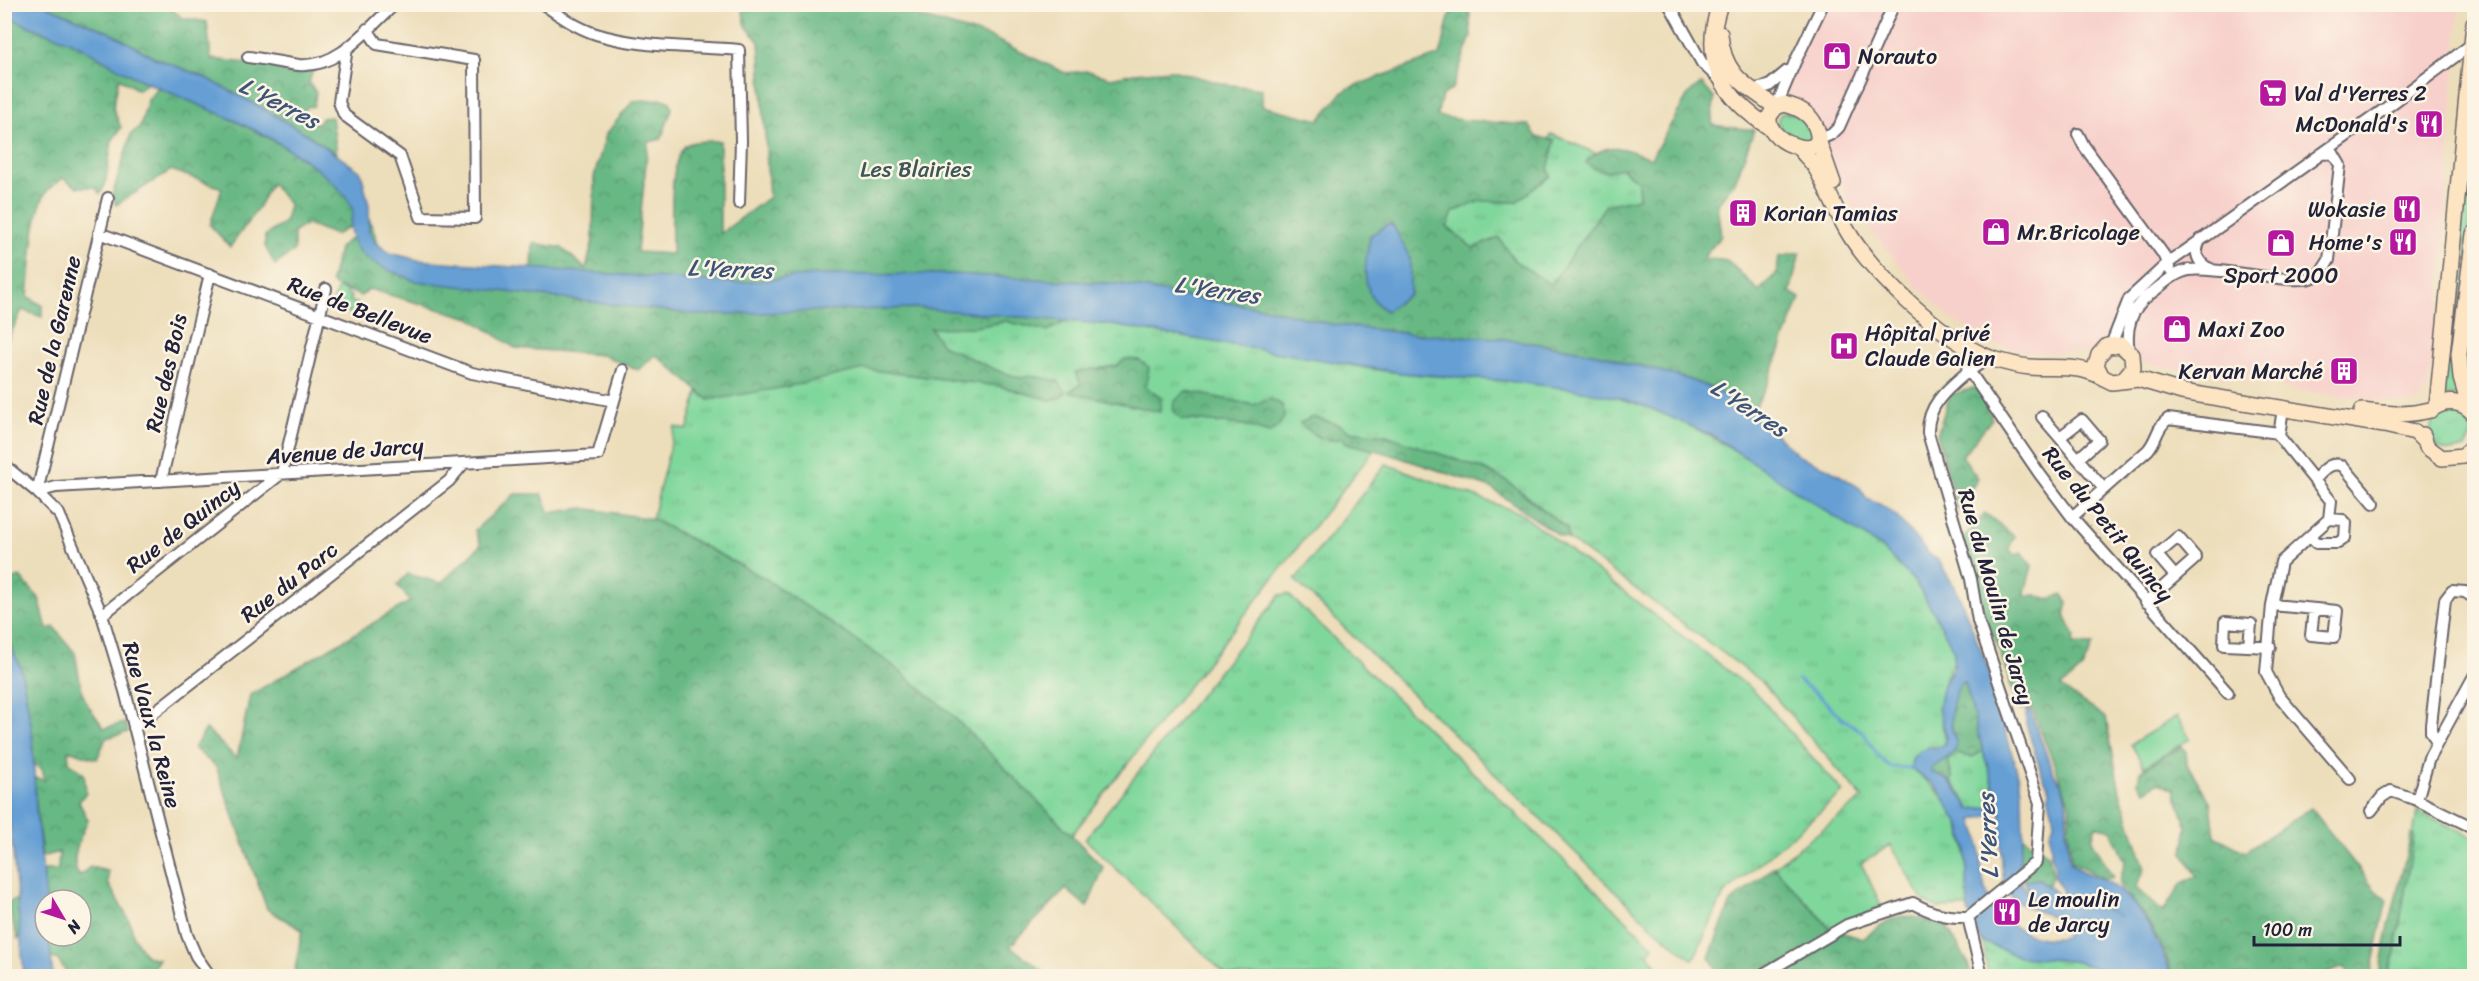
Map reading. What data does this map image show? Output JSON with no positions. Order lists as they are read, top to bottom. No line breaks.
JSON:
{"streets":{"street":["Rue de Bellevue","Rue de la Garenne","Rue des Bois","Avenue de Jarcy","Rue du Petit Quincy","Rue de Quincy","Rue du Parc","Rue du Moulin de Jarcy","Rue Vaux la Reine"]},"crossings":[["Rue de Bellevue","Rue de la Garenne"],["Rue de Bellevue","Rue des Bois"],["Rue de Bellevue","Avenue de Jarcy"],["Rue de la Garenne","Avenue de Jarcy"],["Rue de la Garenne","Rue Vaux la Reine"],["Rue des Bois","Avenue de Jarcy"],["Avenue de Jarcy","Rue de Quincy"],["Avenue de Jarcy","Rue du Parc"],["Avenue de Jarcy","Rue Vaux la Reine"],["Rue du Petit Quincy","Rue du Moulin de Jarcy"],["Rue de Quincy","Rue Vaux la Reine"],["Rue du Parc","Rue Vaux la Reine"]],"water":["L'Yerres"],"parks":["Les Blairies"],"places":{"shop":["Norauto","Mr.Bricolage","Sport 2000","Maxi Zoo"],"supermarket":["Val d'Yerres 2"],"restaurant":["McDonald's","Wokasie","Home's","Le moulin de Jarcy"],"building":["Korian Tamias","Kervan Marché"],"hospital":["Hôpital privé Claude Galien"]},"scale_bar":"100 m","north":"bottom right"}
